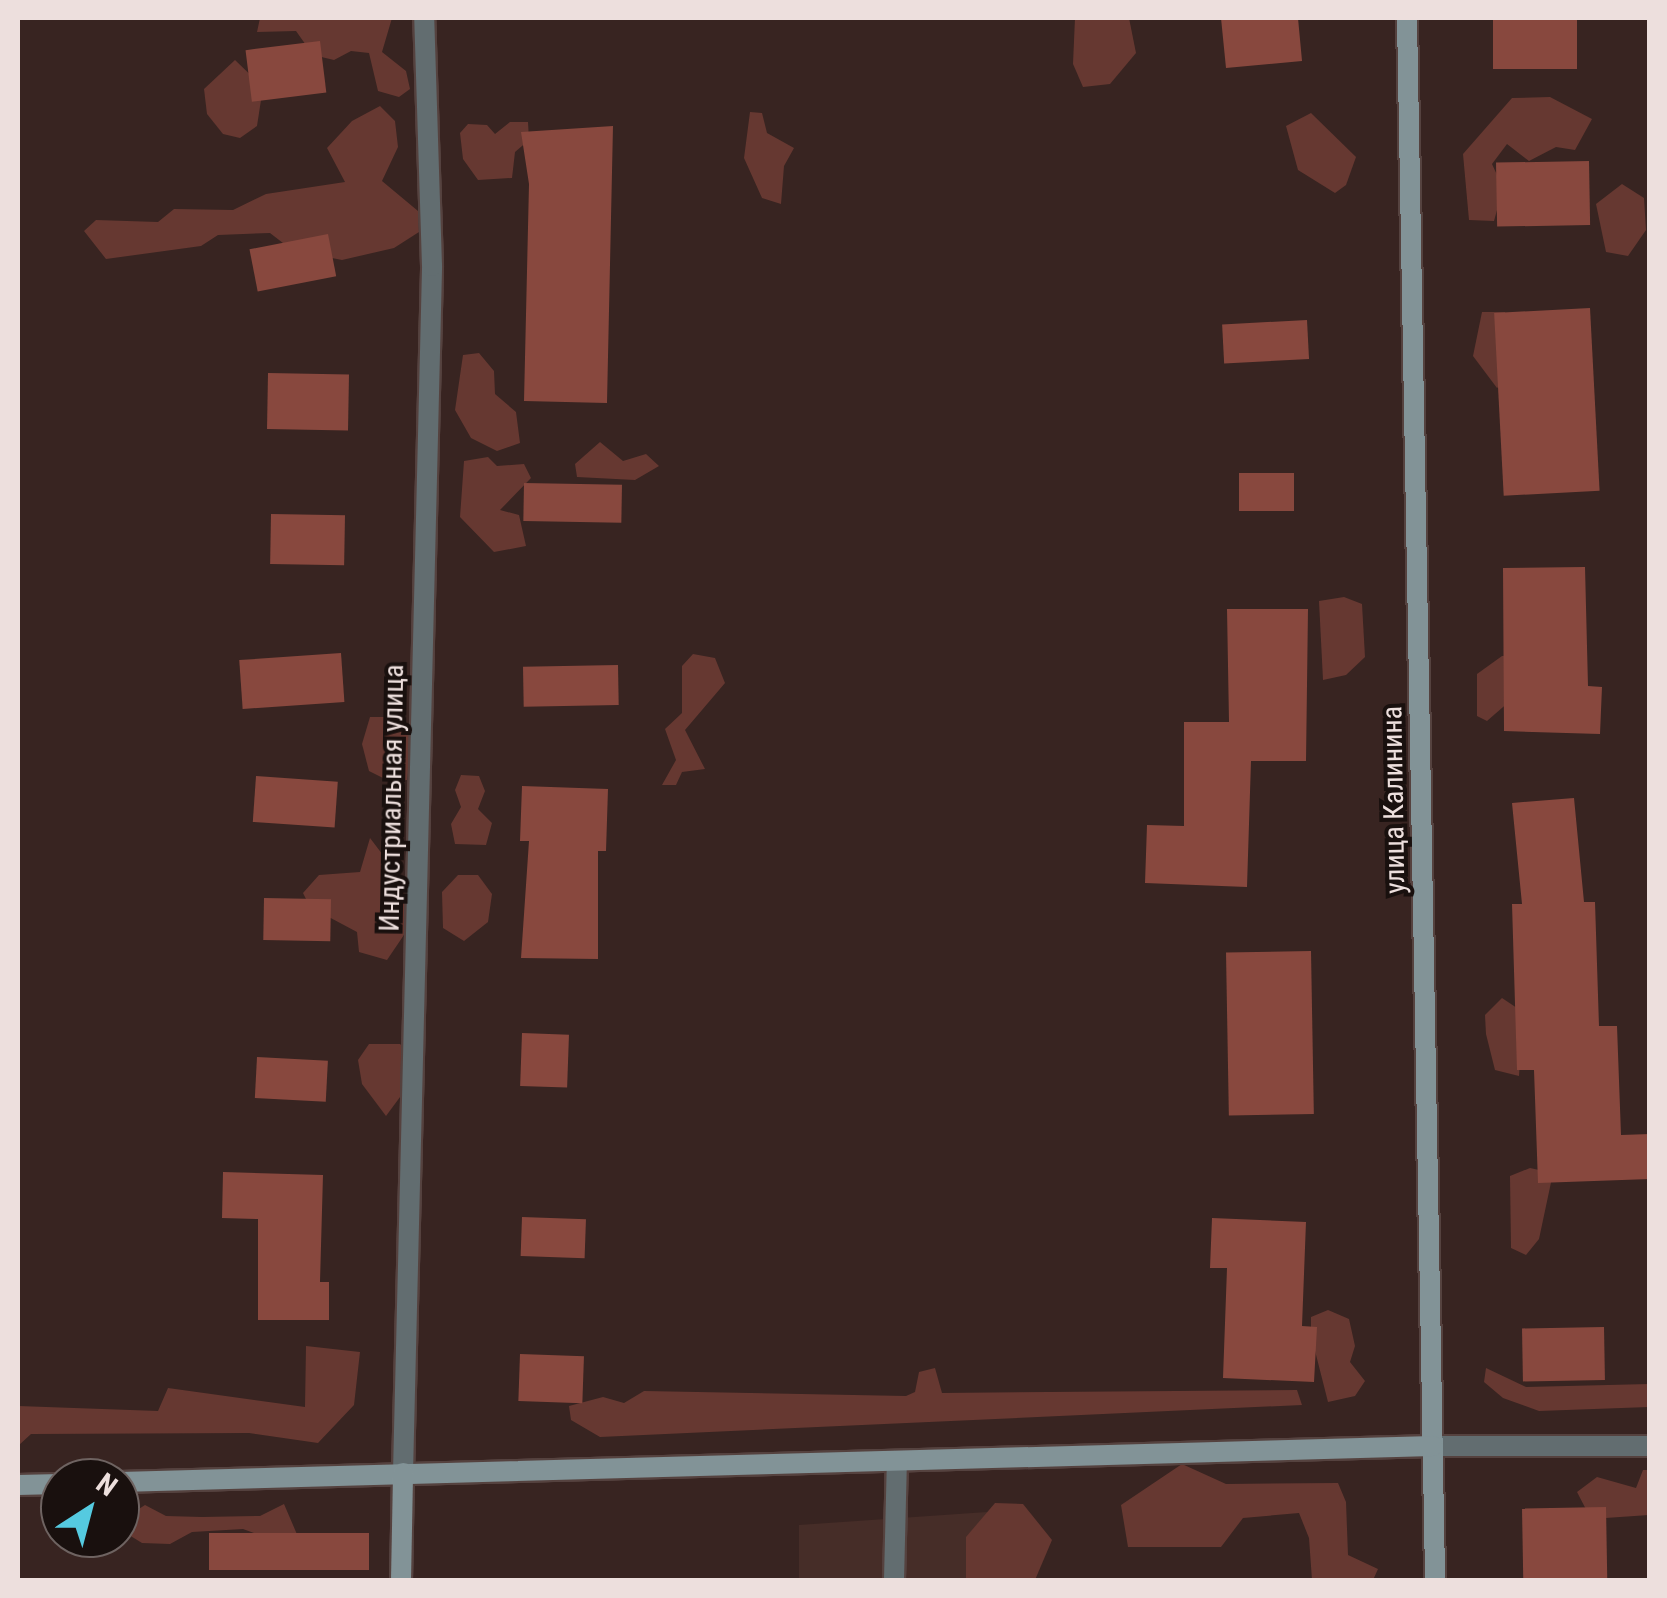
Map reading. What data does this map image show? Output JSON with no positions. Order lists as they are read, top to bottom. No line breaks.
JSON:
{"streets":{"street":["Индустриальная улица","улица Калинина"]},"north":"top right"}
